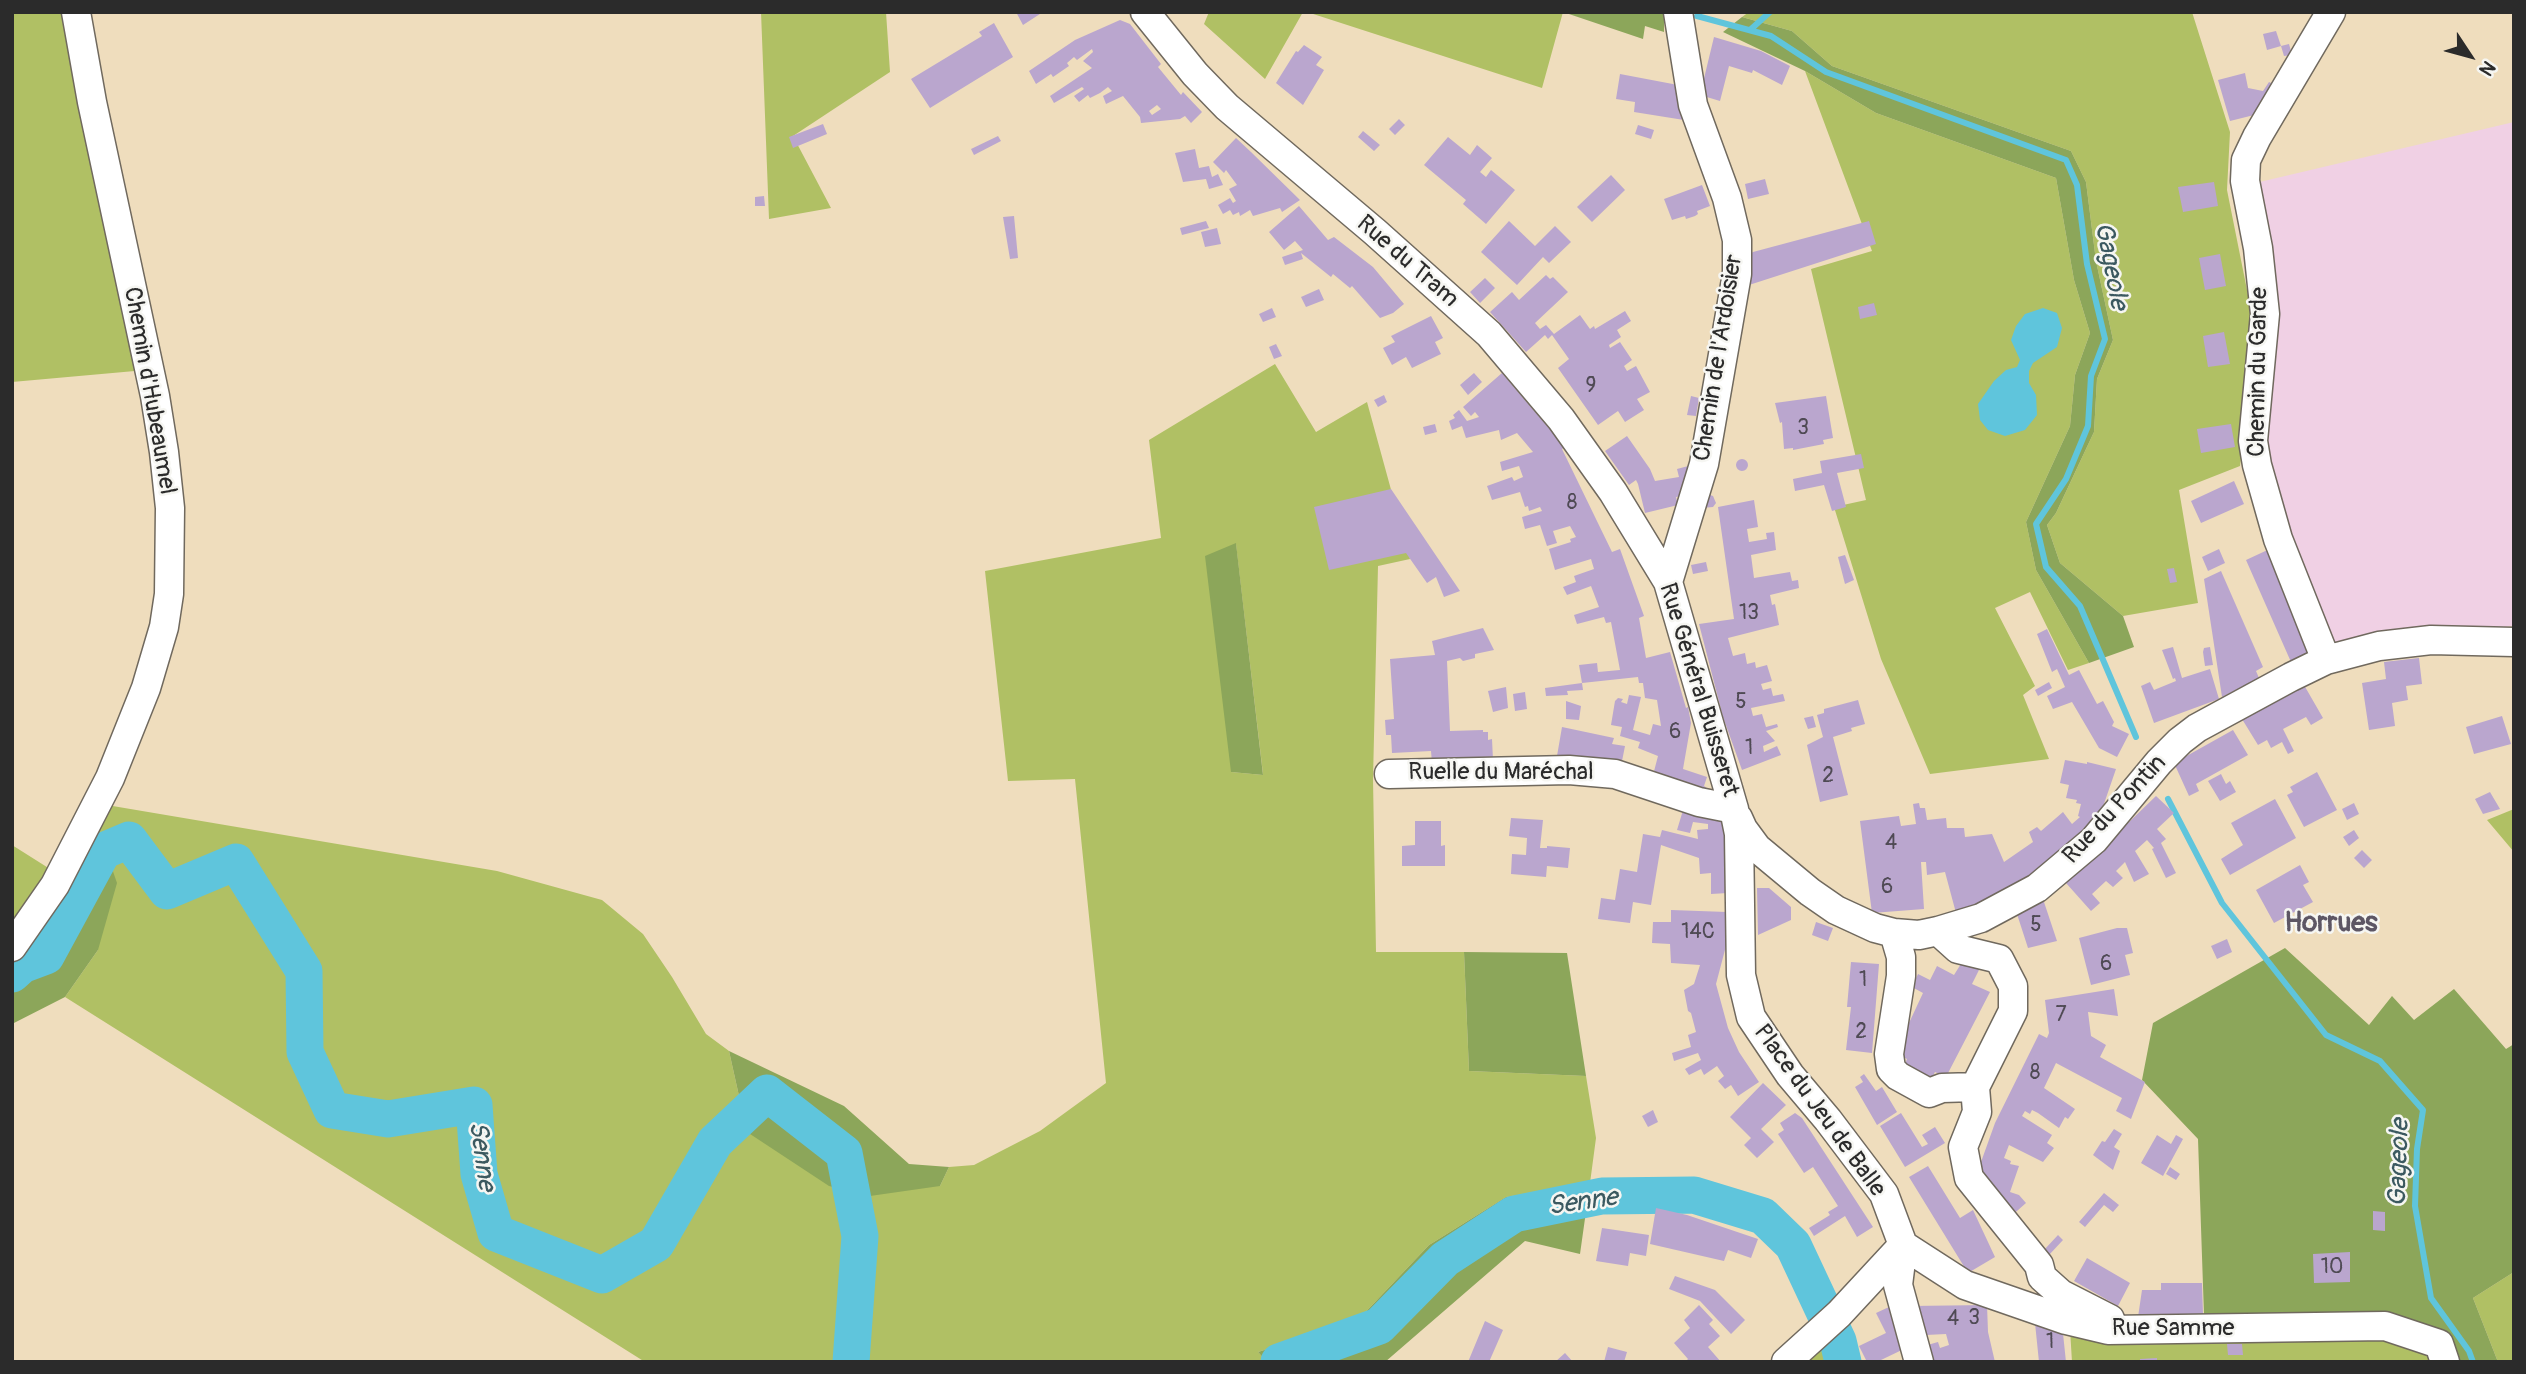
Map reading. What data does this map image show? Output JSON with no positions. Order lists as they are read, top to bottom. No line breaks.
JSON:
{"streets":{"street":["Rue du Tram","Chemin de l'Ardoisier","Chemin du Garde","Chemin d'Hubeaumel","Rue Général Buisseret","Ruelle du Maréchal","Rue du Pontin","Place du Jeu de Balle","Rue Samme"]},"crossings":[["Rue du Tram","Rue Général Buisseret"],["Chemin de l'Ardoisier","Rue Général Buisseret"],["Chemin du Garde","Rue du Pontin"],["Rue Général Buisseret","Ruelle du Maréchal"],["Rue Général Buisseret","Rue du Pontin"],["Rue Général Buisseret","Place du Jeu de Balle"],["Ruelle du Maréchal","Rue du Pontin"],["Ruelle du Maréchal","Place du Jeu de Balle"],["Rue du Pontin","Place du Jeu de Balle"],["Place du Jeu de Balle","Rue Samme"]],"districts":["Horrues"],"water":["Gageole","Senne"],"house_numbers":["9","3","8","13","5","6","1","2","4","6","5","14C","6","1","7","2","8","10","3","4","1"],"north":"bottom right"}
